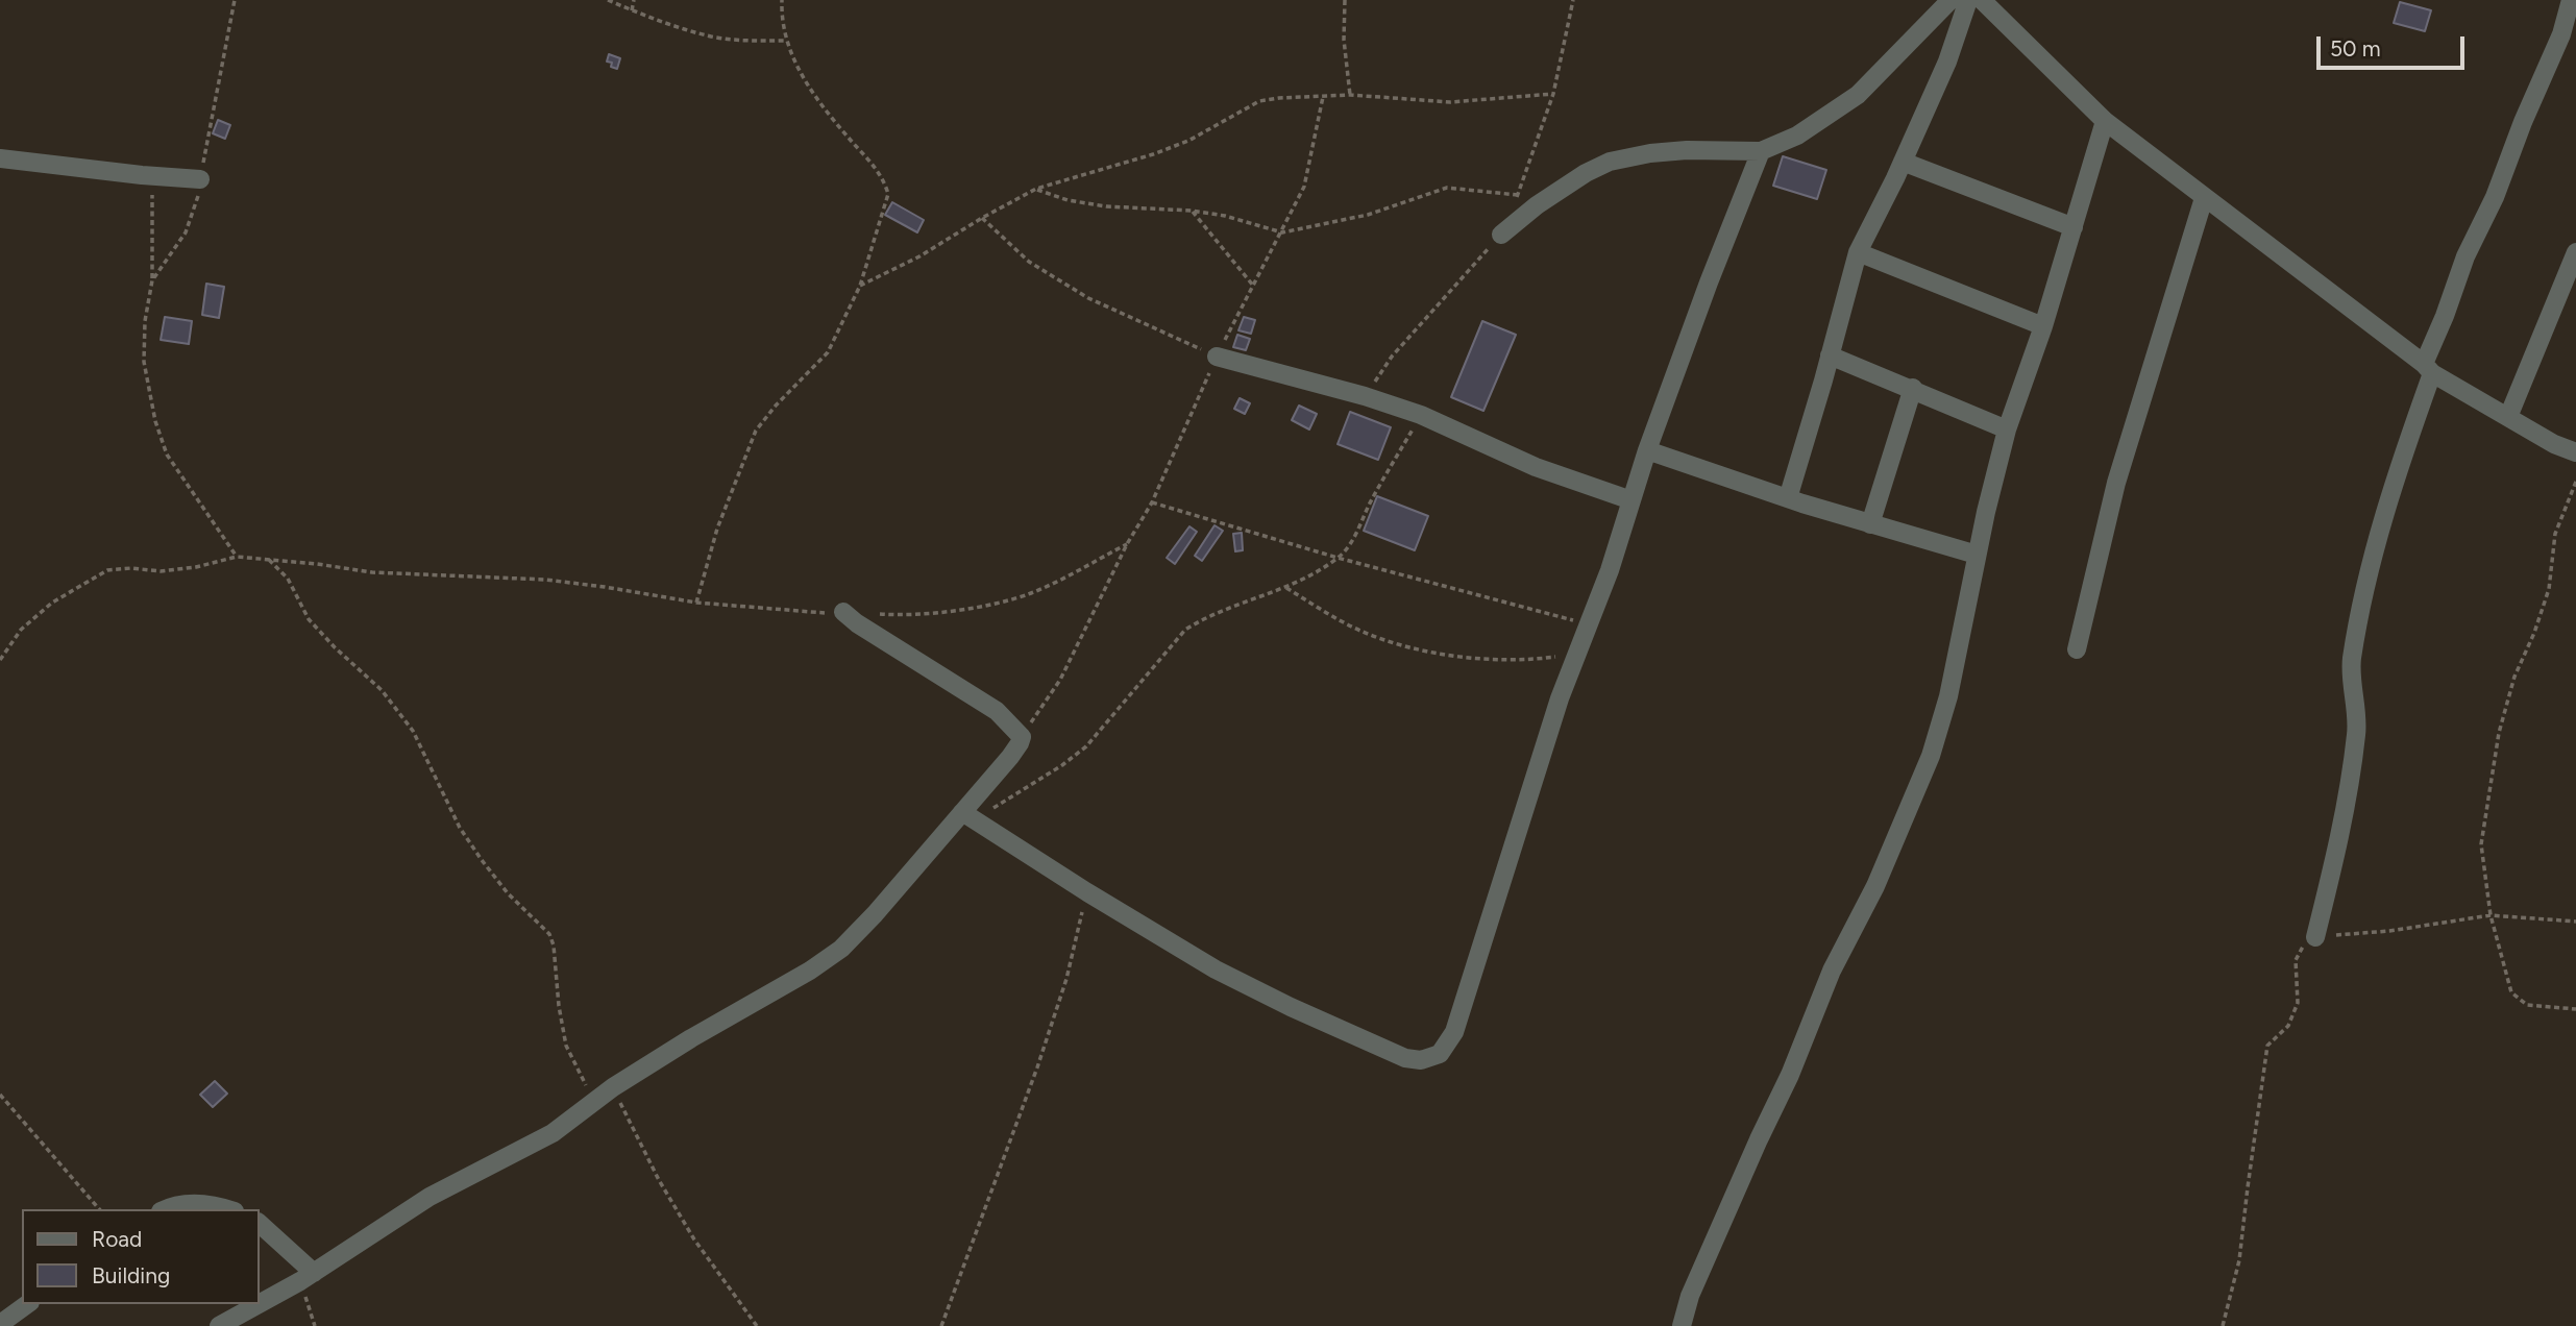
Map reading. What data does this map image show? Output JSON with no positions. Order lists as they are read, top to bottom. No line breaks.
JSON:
{"legend":["Road","Building"],"scale_bar":"50 m"}
